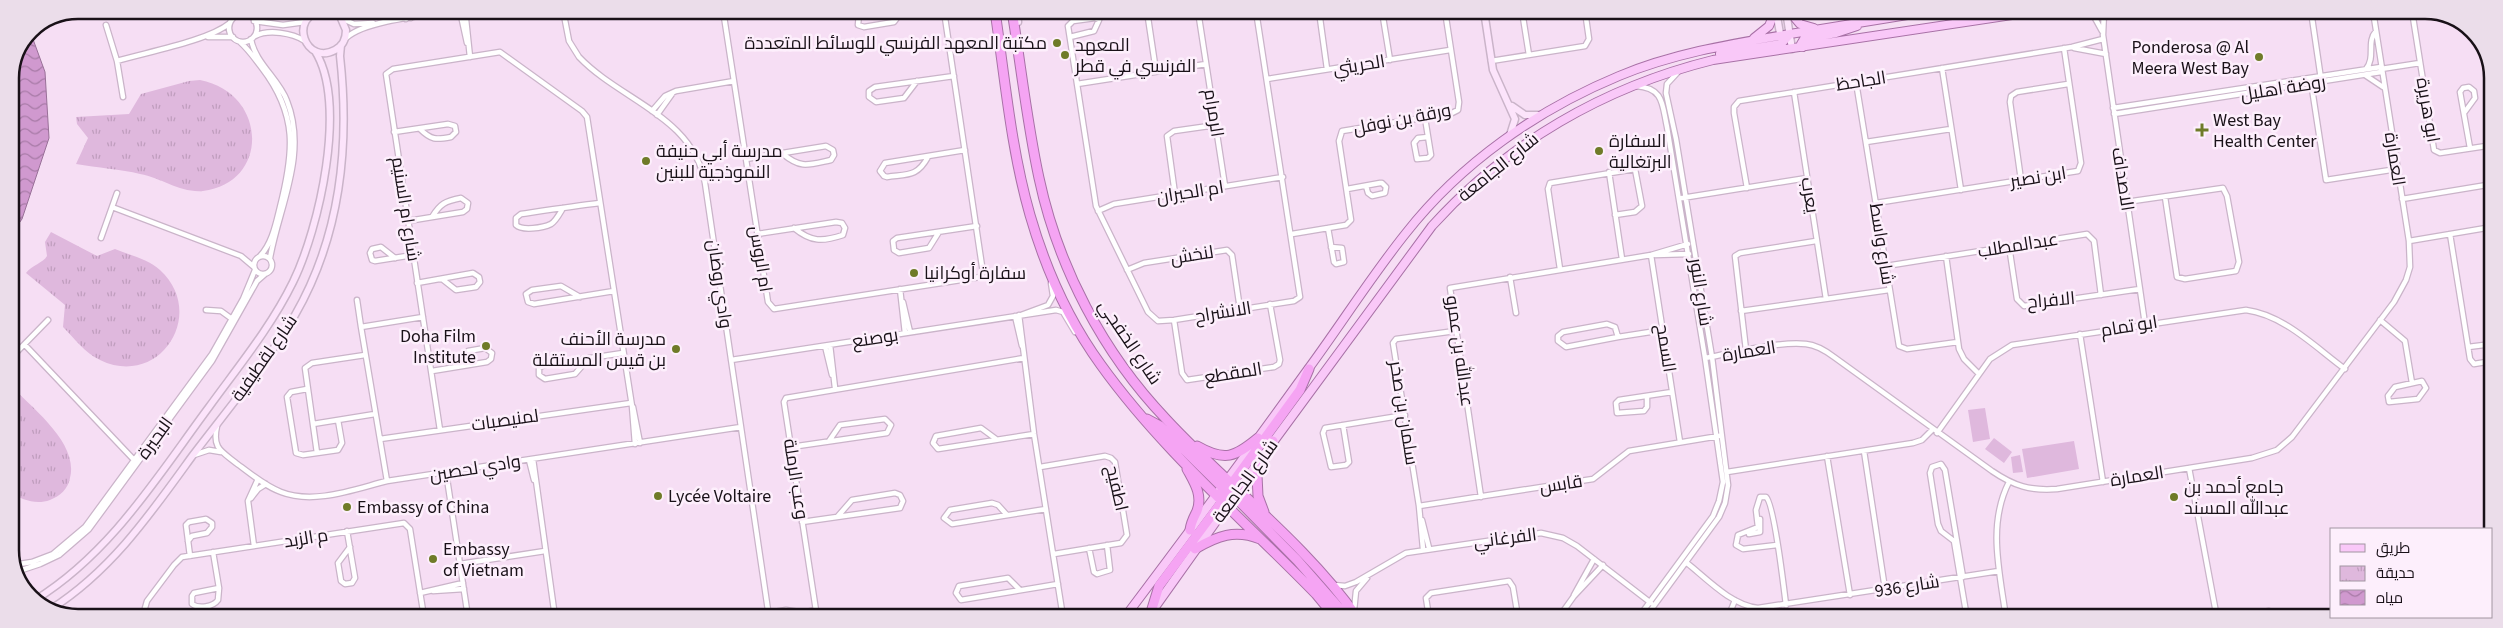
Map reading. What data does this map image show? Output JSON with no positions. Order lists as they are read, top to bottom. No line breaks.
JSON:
{"streets":{"highway":["شارع الخفجي"],"main road":["شارع الجامعة"],"street":["الحريثي","الجاحظ","روضة اهليل","ابو هريرة","الرمرام","ورقة بن نوفل","العمارة","ابن نصير","الاصداف","ام الحيران","يعرب","شارع ام السنيم","شارع واسط","عبدالمطلب","لنخش","ام الروس","وادي روضان","شارع النور","الافراح","الانشراح","ابو تمام","بوصنع","السمح","عبدالله بن عمرو","شارع لقطيفية","المقطع","سلمان بن صخر","لمنيصبات","البحيرة","وادي لحصين","وعب الرملة","قابس","اطفيح","م الزبد","الفرغاني","شارع 936"]},"crossings":[["الحريثي","ورقة بن نوفل"],["الحريثي","الانشراح"],["الجاحظ","ابن نصير"],["الجاحظ","الاصداف"],["الجاحظ","يعرب"],["الجاحظ","شارع واسط"],["روضة اهليل","ابو هريرة"],["روضة اهليل","العمارة"],["روضة اهليل","الاصداف"],["الرمرام","ام الحيران"],["ورقة بن نوفل","الانشراح"],["العمارة","شارع النور"],["العمارة","ابو تمام"],["شارع الجامعة","شارع النور"],["شارع الجامعة","شارع الخفجي"],["ابن نصير","شارع واسط"],["الاصداف","الافراح"],["الاصداف","ابو تمام"],["ام الحيران","الانشراح"],["شارع ام السنيم","لمنيصبات"],["شارع ام السنيم","وادي لحصين"],["شارع واسط","عبدالمطلب"],["عبدالمطلب","الافراح"],["لنخش","الانشراح"],["وادي روضان","بوصنع"],["وادي روضان","وادي لحصين"],["شارع النور","ابو تمام"],["شارع النور","عبدالله بن عمرو"],["شارع النور","قابس"],["شارع النور","الفرغاني"],["شارع النور","شارع 936"],["الانشراح","المقطع"],["بوصنع","شارع الخفجي"],["شارع الخفجي","الفرغاني"],["السمح","عبدالله بن عمرو"],["السمح","قابس"],["عبدالله بن عمرو","سلمان بن صخر"],["عبدالله بن عمرو","قابس"],["سلمان بن صخر","قابس"],["سلمان بن صخر","الفرغاني"]],"places":{"other":["مكتبة المعهد الفرنسي للوسائط المتعددة","المعهد الفرنسي في قطر","Ponderosa @ Al Meera West Bay","السفارة البرتغالية","مدرسة أبي حنيفة النموذجية للبنين","سفارة أوكرانيا","Doha Film Institute","مدرسة الأحنف بن قيس المستقلة","Lycée Voltaire","جامع أحمد بن عبدالله المسند","Embassy of China","Embassy of Vietnam"],"health":["West Bay Health Center"]},"legend":["طريق","حديقة","مياه"]}
